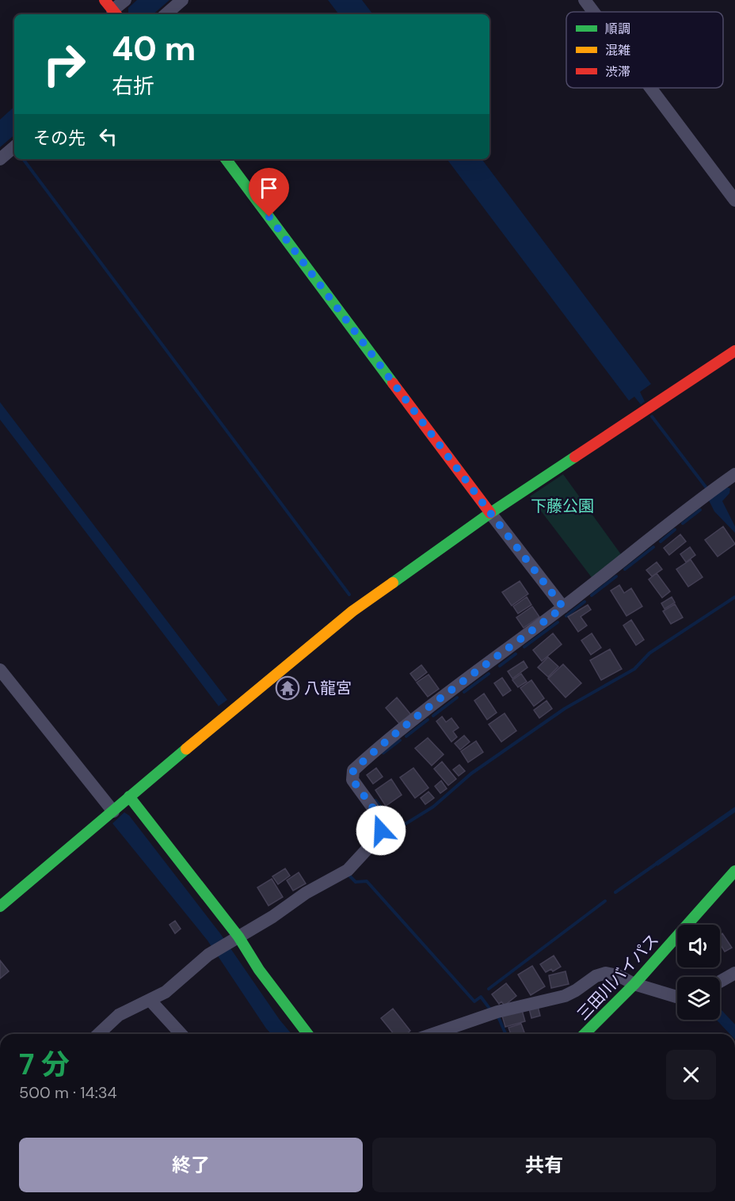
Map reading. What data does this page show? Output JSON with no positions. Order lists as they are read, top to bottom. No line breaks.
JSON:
{"streets":{"main road":["三田川バイパス"]},"parks":["下藤公園"],"places":{"temple":["八龍宮"]},"legend":["順調","混雑","渋滞"],"page":{"turn":["40 m","右折"],"then":"その先","heading":["7 分","500 m · 14:34"],"buttons":["終了","共有"]}}
